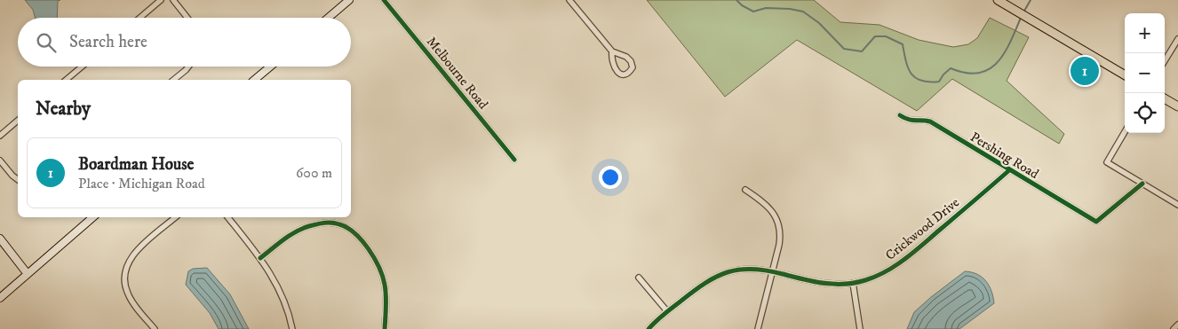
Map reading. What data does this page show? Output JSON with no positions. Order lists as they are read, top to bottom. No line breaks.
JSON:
{"streets":{"street":["Melbourne Road","Pershing Road","Crickwood Drive"]},"crossings":[["Pershing Road","Crickwood Drive"]],"page":{"map_buttons":["+","−"],"search":"Search here","pins":"1","heading":"Nearby","list":[{"mark":"1","name":"Boardman House","note":"Place · Michigan Road","value":"600 m"}]}}
